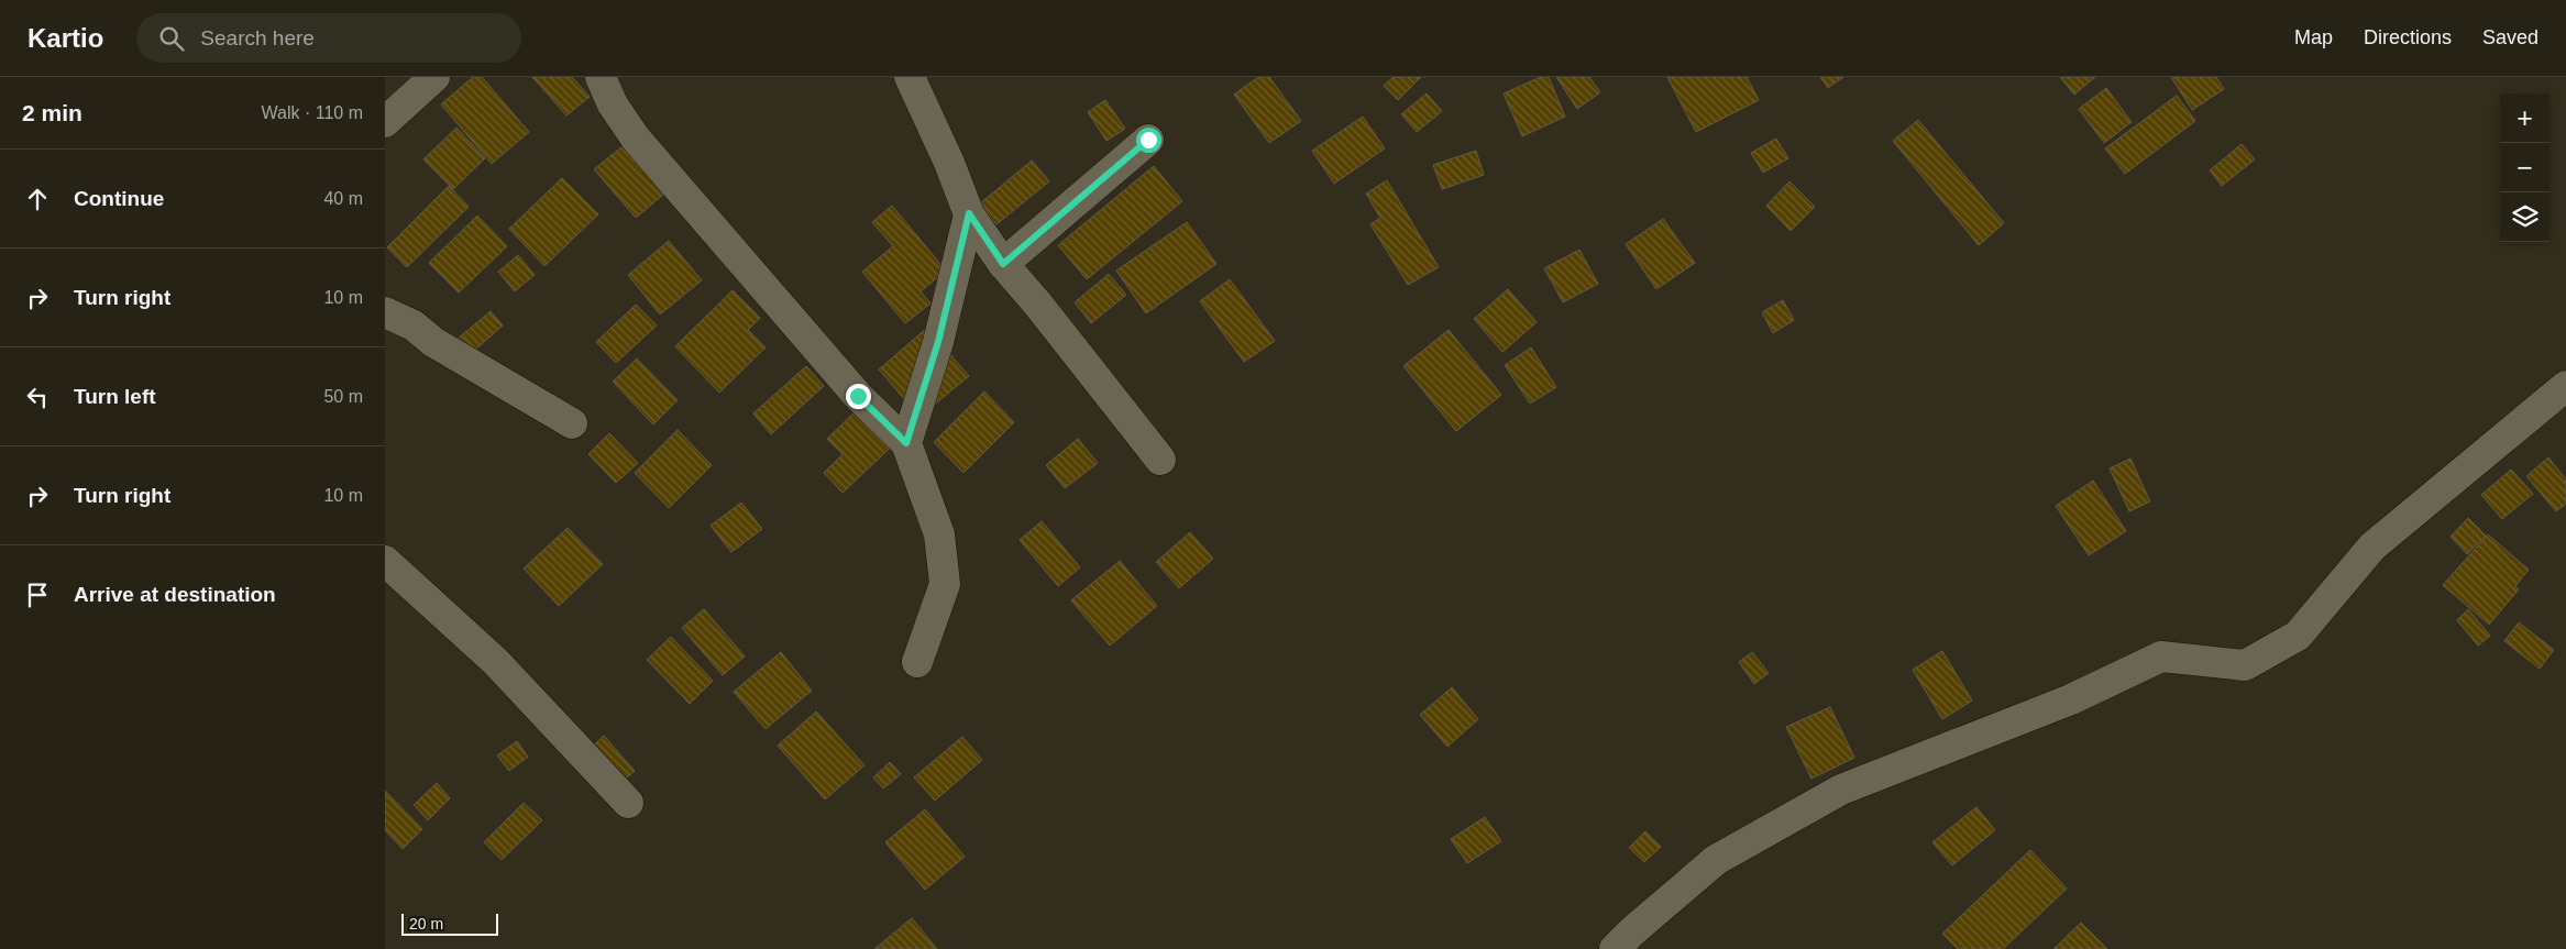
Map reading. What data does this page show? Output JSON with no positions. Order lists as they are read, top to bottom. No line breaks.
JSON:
{"scale_bar":"20 m","page":{"header":"Kartio","search":"Search here","nav":["Map","Directions","Saved"],"heading":["2 min","Walk · 110 m"],"map_buttons":["+","−"],"list":[["Continue","40 m"],["Turn right","10 m"],["Turn left","50 m"],["Turn right","10 m"],"Arrive at destination"],"scale":"20 m"}}
